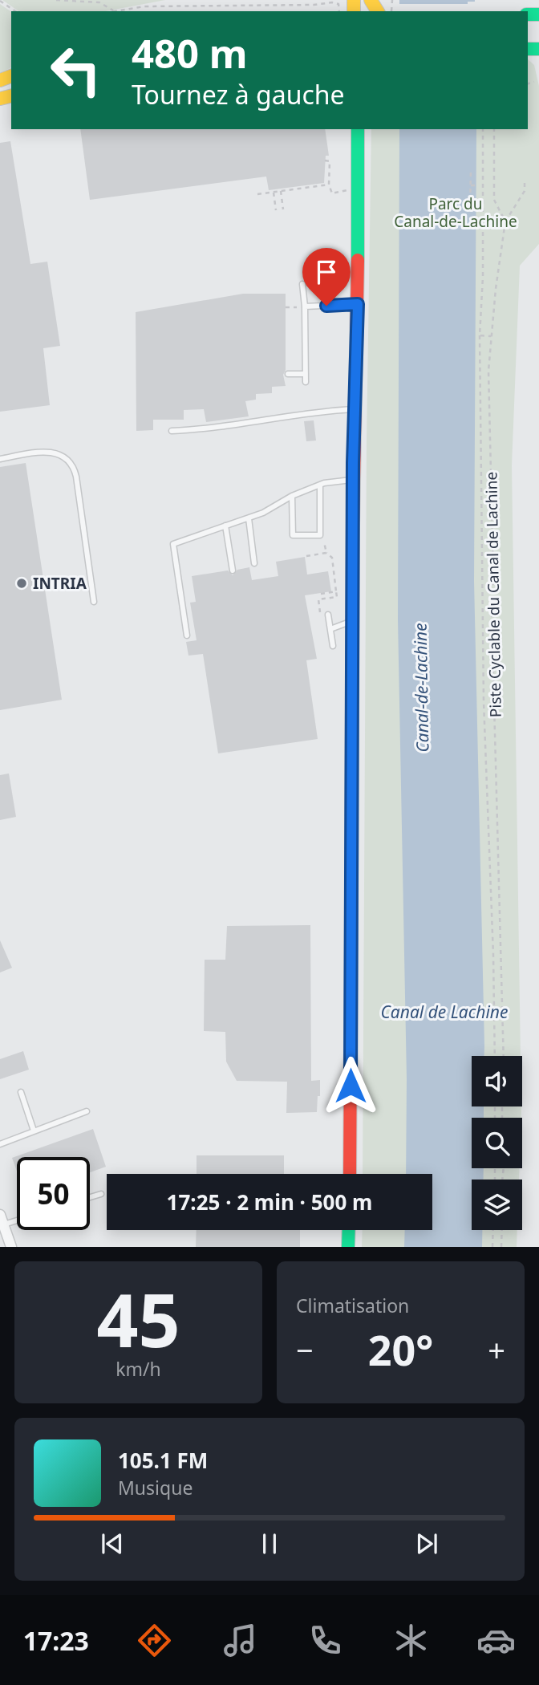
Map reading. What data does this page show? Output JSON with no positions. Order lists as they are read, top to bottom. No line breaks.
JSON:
{"streets":{"path":["Piste Cyclable du Canal de Lachine"]},"water":["Canal-de-Lachine","Canal de Lachine"],"parks":["Parc du Canal-de-Lachine"],"places":["INTRIA"],"page":{"turn":["480 m","Tournez à gauche"],"limit":"50","trip":"17:25 · 2 min · 500 m","tile":[["45","km/h"],"Climatisation"],"heat":["−","20°","+"],"song":["105.1 FM","Musique"],"tabs":"17:23"}}
